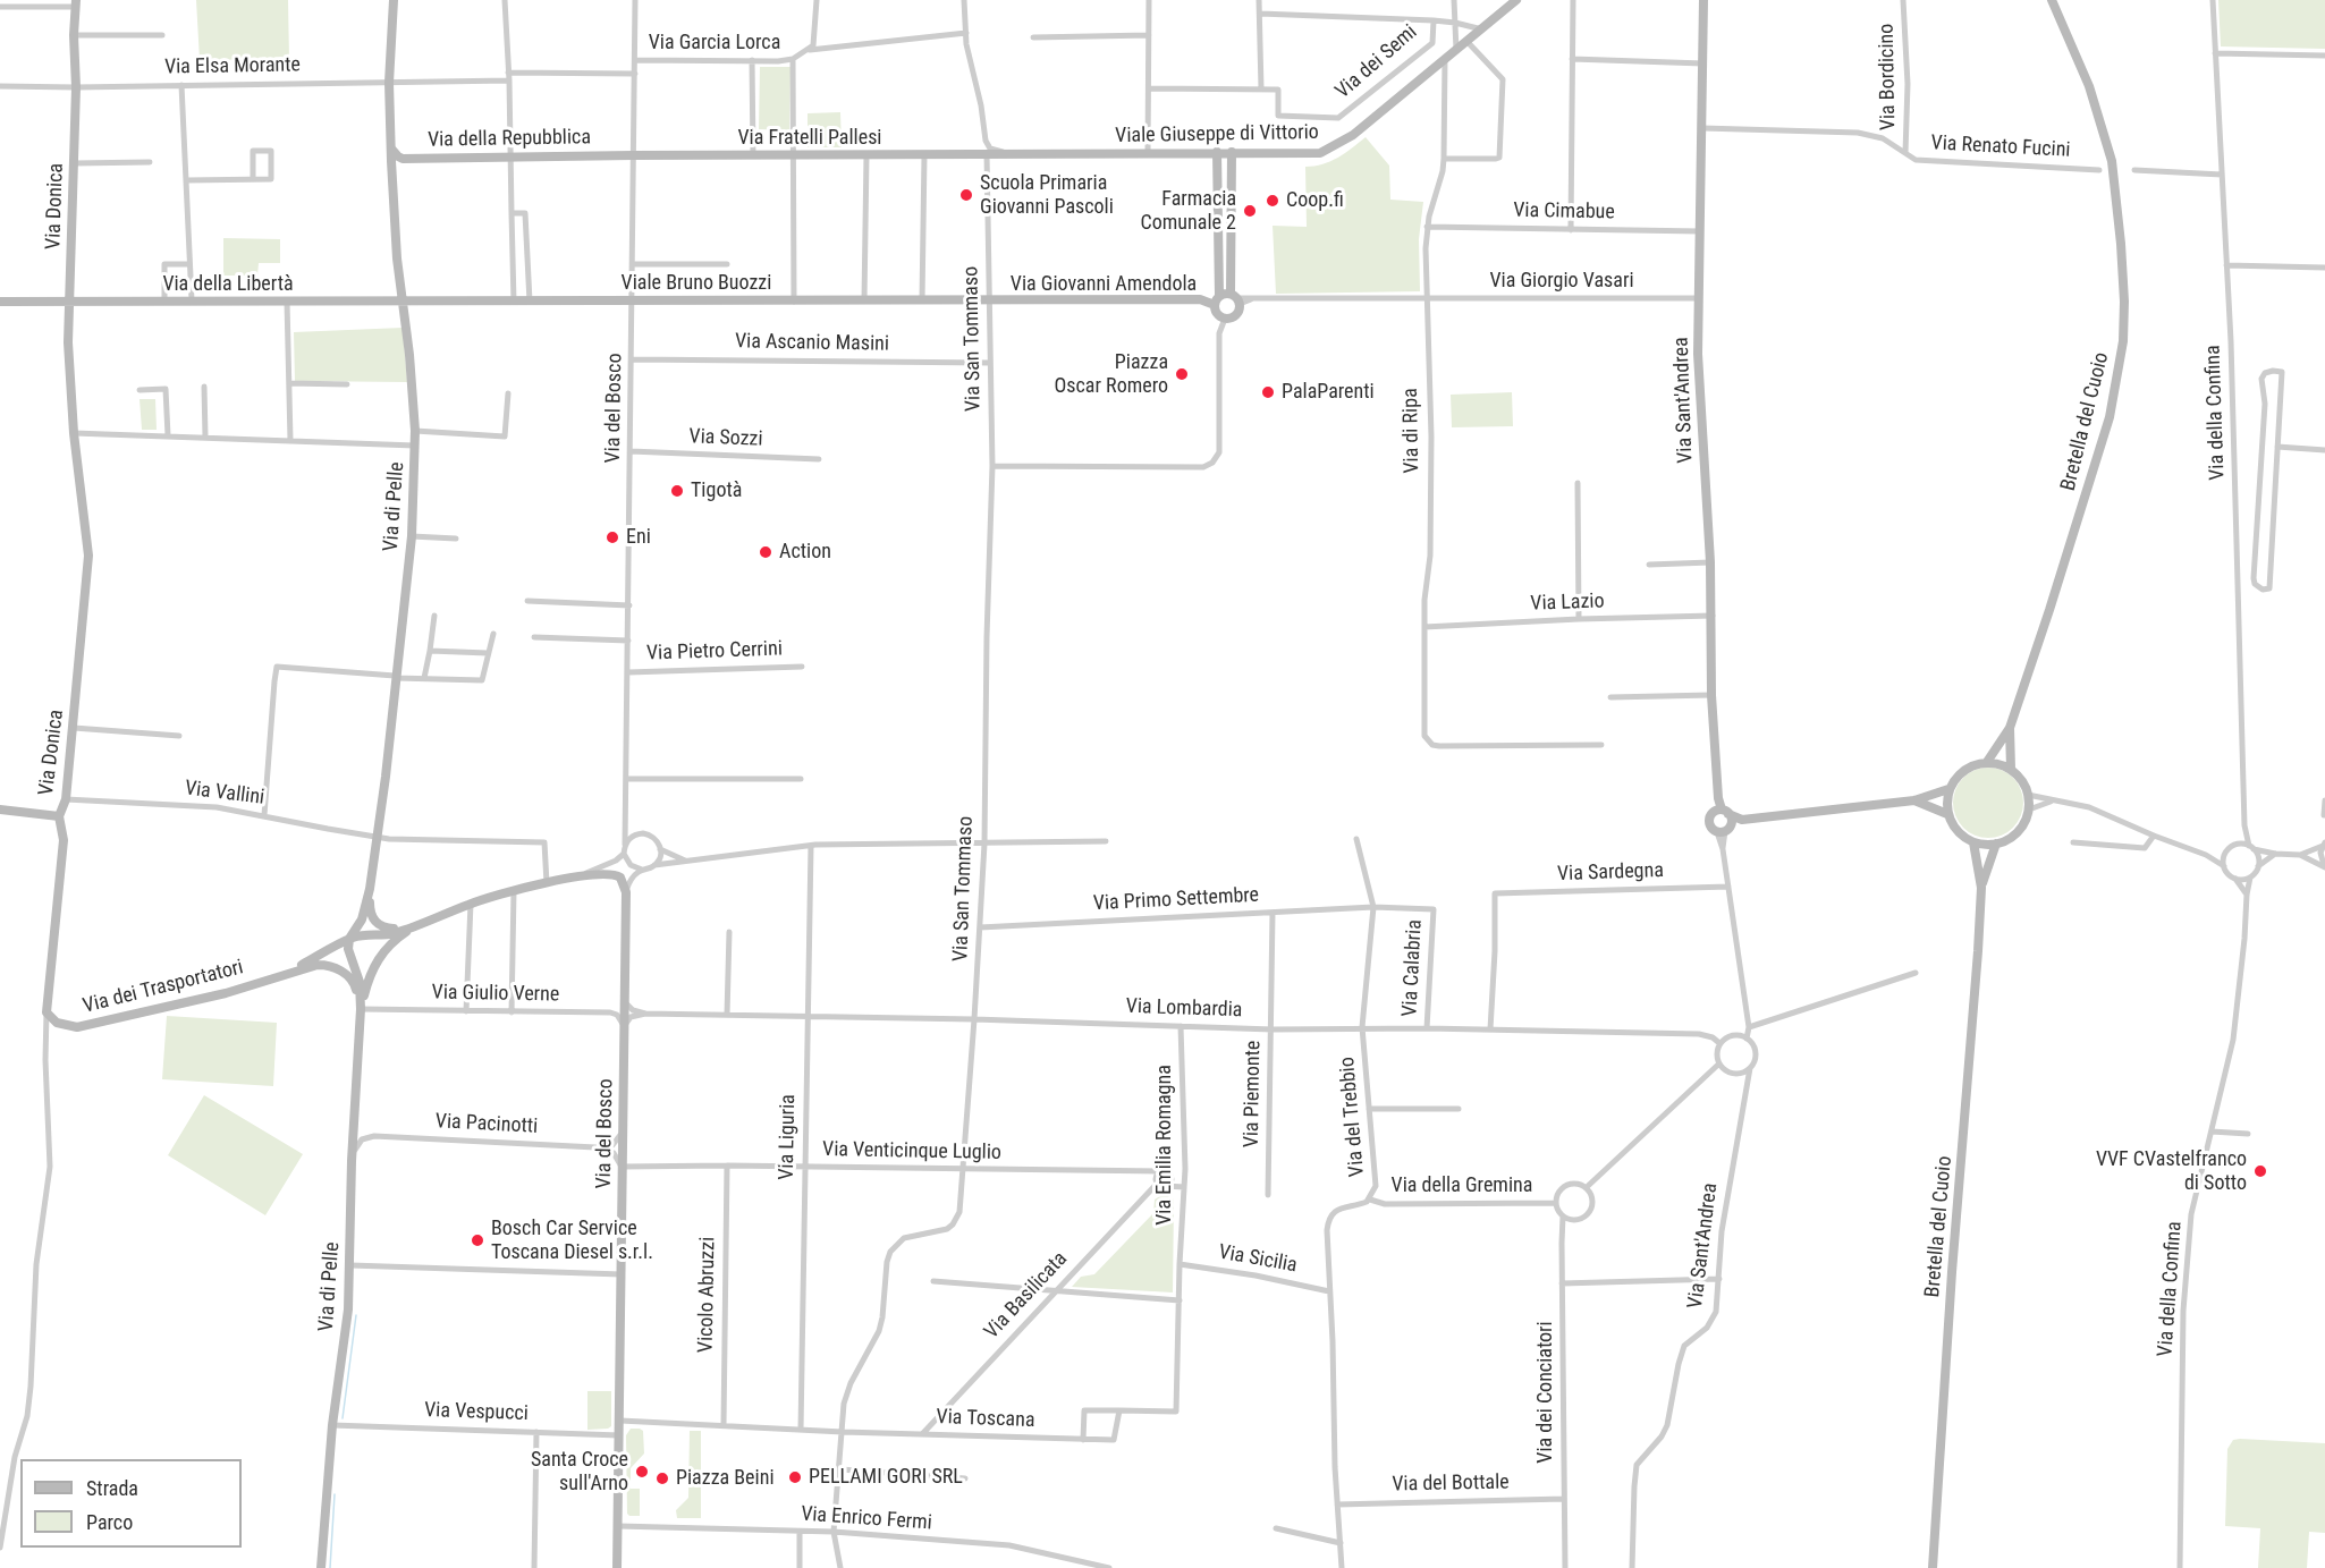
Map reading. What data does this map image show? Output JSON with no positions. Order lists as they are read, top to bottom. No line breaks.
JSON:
{"streets":{"street":["Via Garcia Lorca","Via dei Semi","Via Elsa Morante","Via Bordicino","Viale Giuseppe di Vittorio","Via Fratelli Pallesi","Via della Repubblica","Via Renato Fucini","Via Donica","Via Cimabue","Via Giorgio Vasari","Viale Bruno Buozzi","Via della Libertà","Via Giovanni Amendola","Via San Tommaso","Via Ascanio Masini","Via Sant'Andrea","Via del Bosco","Via della Confina","Bretella del Cuoio","Via di Ripa","Via Sozzi","Via di Pelle","Via Lazio","Via Pietro Cerrini","Via Vallini","Via Sardegna","Via Primo Settembre","Via Calabria","Via dei Trasportatori","Via Giulio Verne","Via Lombardia","Via Piemonte","Via del Trebbio","Via Pacinotti","Via Liguria","Via Emilia Romagna","Via Venticinque Luglio","Via della Gremina","Via Sicilia","Vicolo Abruzzi","Via Basilicata","Via dei Conciatori","Via Vespucci","Via Toscana","Via del Bottale","Via Enrico Fermi"]},"crossings":[["Via Garcia Lorca","Via del Bosco"],["Via Elsa Morante","Via Donica"],["Via Elsa Morante","Via del Bosco"],["Via Elsa Morante","Via di Pelle"],["Via Bordicino","Via Renato Fucini"],["Viale Giuseppe di Vittorio","Via Fratelli Pallesi"],["Viale Giuseppe di Vittorio","Via San Tommaso"],["Viale Giuseppe di Vittorio","Via di Ripa"],["Via Fratelli Pallesi","Via della Repubblica"],["Via Fratelli Pallesi","Via San Tommaso"],["Via Fratelli Pallesi","Via del Bosco"],["Via della Repubblica","Via del Bosco"],["Via della Repubblica","Via di Pelle"],["Via Renato Fucini","Via Sant'Andrea"],["Via Donica","Via della Libertà"],["Via Donica","Via Vallini"],["Via Donica","Via dei Trasportatori"],["Via Cimabue","Via Sant'Andrea"],["Via Cimabue","Via di Ripa"],["Via Giorgio Vasari","Via Giovanni Amendola"],["Via Giorgio Vasari","Via Sant'Andrea"],["Via Giorgio Vasari","Via di Ripa"],["Viale Bruno Buozzi","Via della Libertà"],["Viale Bruno Buozzi","Via Giovanni Amendola"],["Viale Bruno Buozzi","Via San Tommaso"],["Viale Bruno Buozzi","Via del Bosco"],["Viale Bruno Buozzi","Via di Pelle"],["Via della Libertà","Via di Pelle"],["Via Giovanni Amendola","Via San Tommaso"],["Via San Tommaso","Via Ascanio Masini"],["Via San Tommaso","Via Primo Settembre"],["Via San Tommaso","Via Lombardia"],["Via San Tommaso","Via Venticinque Luglio"],["Via San Tommaso","Via Toscana"],["Via San Tommaso","Via Enrico Fermi"],["Via Ascanio Masini","Via del Bosco"],["Via Sant'Andrea","Via Lazio"],["Via Sant'Andrea","Via Sardegna"],["Via Sant'Andrea","Via Lombardia"],["Via del Bosco","Via Sozzi"],["Via del Bosco","Via Pietro Cerrini"],["Via del Bosco","Via Giulio Verne"],["Via del Bosco","Via Venticinque Luglio"],["Via del Bosco","Via Vespucci"],["Via del Bosco","Via Toscana"],["Via del Bosco","Via Enrico Fermi"],["Via di Ripa","Via Lazio"],["Via di Pelle","Via Vallini"],["Via di Pelle","Via dei Trasportatori"],["Via di Pelle","Via Giulio Verne"],["Via di Pelle","Via Vespucci"],["Via Sardegna","Via Lombardia"],["Via Primo Settembre","Via Calabria"],["Via Primo Settembre","Via Piemonte"],["Via Primo Settembre","Via del Trebbio"],["Via Calabria","Via Lombardia"],["Via dei Trasportatori","Via Giulio Verne"],["Via Lombardia","Via Piemonte"],["Via Lombardia","Via del Trebbio"],["Via Lombardia","Via Liguria"],["Via Lombardia","Via Emilia Romagna"],["Via del Trebbio","Via della Gremina"],["Via del Trebbio","Via Sicilia"],["Via del Trebbio","Via del Bottale"],["Via Liguria","Via Venticinque Luglio"],["Via Liguria","Via Toscana"],["Via Emilia Romagna","Via Venticinque Luglio"],["Via Emilia Romagna","Via Sicilia"],["Via Venticinque Luglio","Vicolo Abruzzi"],["Via della Gremina","Via dei Conciatori"],["Vicolo Abruzzi","Via Toscana"],["Via Basilicata","Via Toscana"],["Via dei Conciatori","Via del Bottale"]],"places":["Scuola Primaria Giovanni Pascoli","Coop.fi","Farmacia Comunale 2","Piazza Oscar Romero","PalaParenti","Tigotà","Eni","Action","VVF CVastelfranco di Sotto","Bosch Car Service Toscana Diesel s.r.l.","Santa Croce sull'Arno","PELLAMI GORI SRL","Piazza Beini"],"legend":["Strada","Parco"]}
